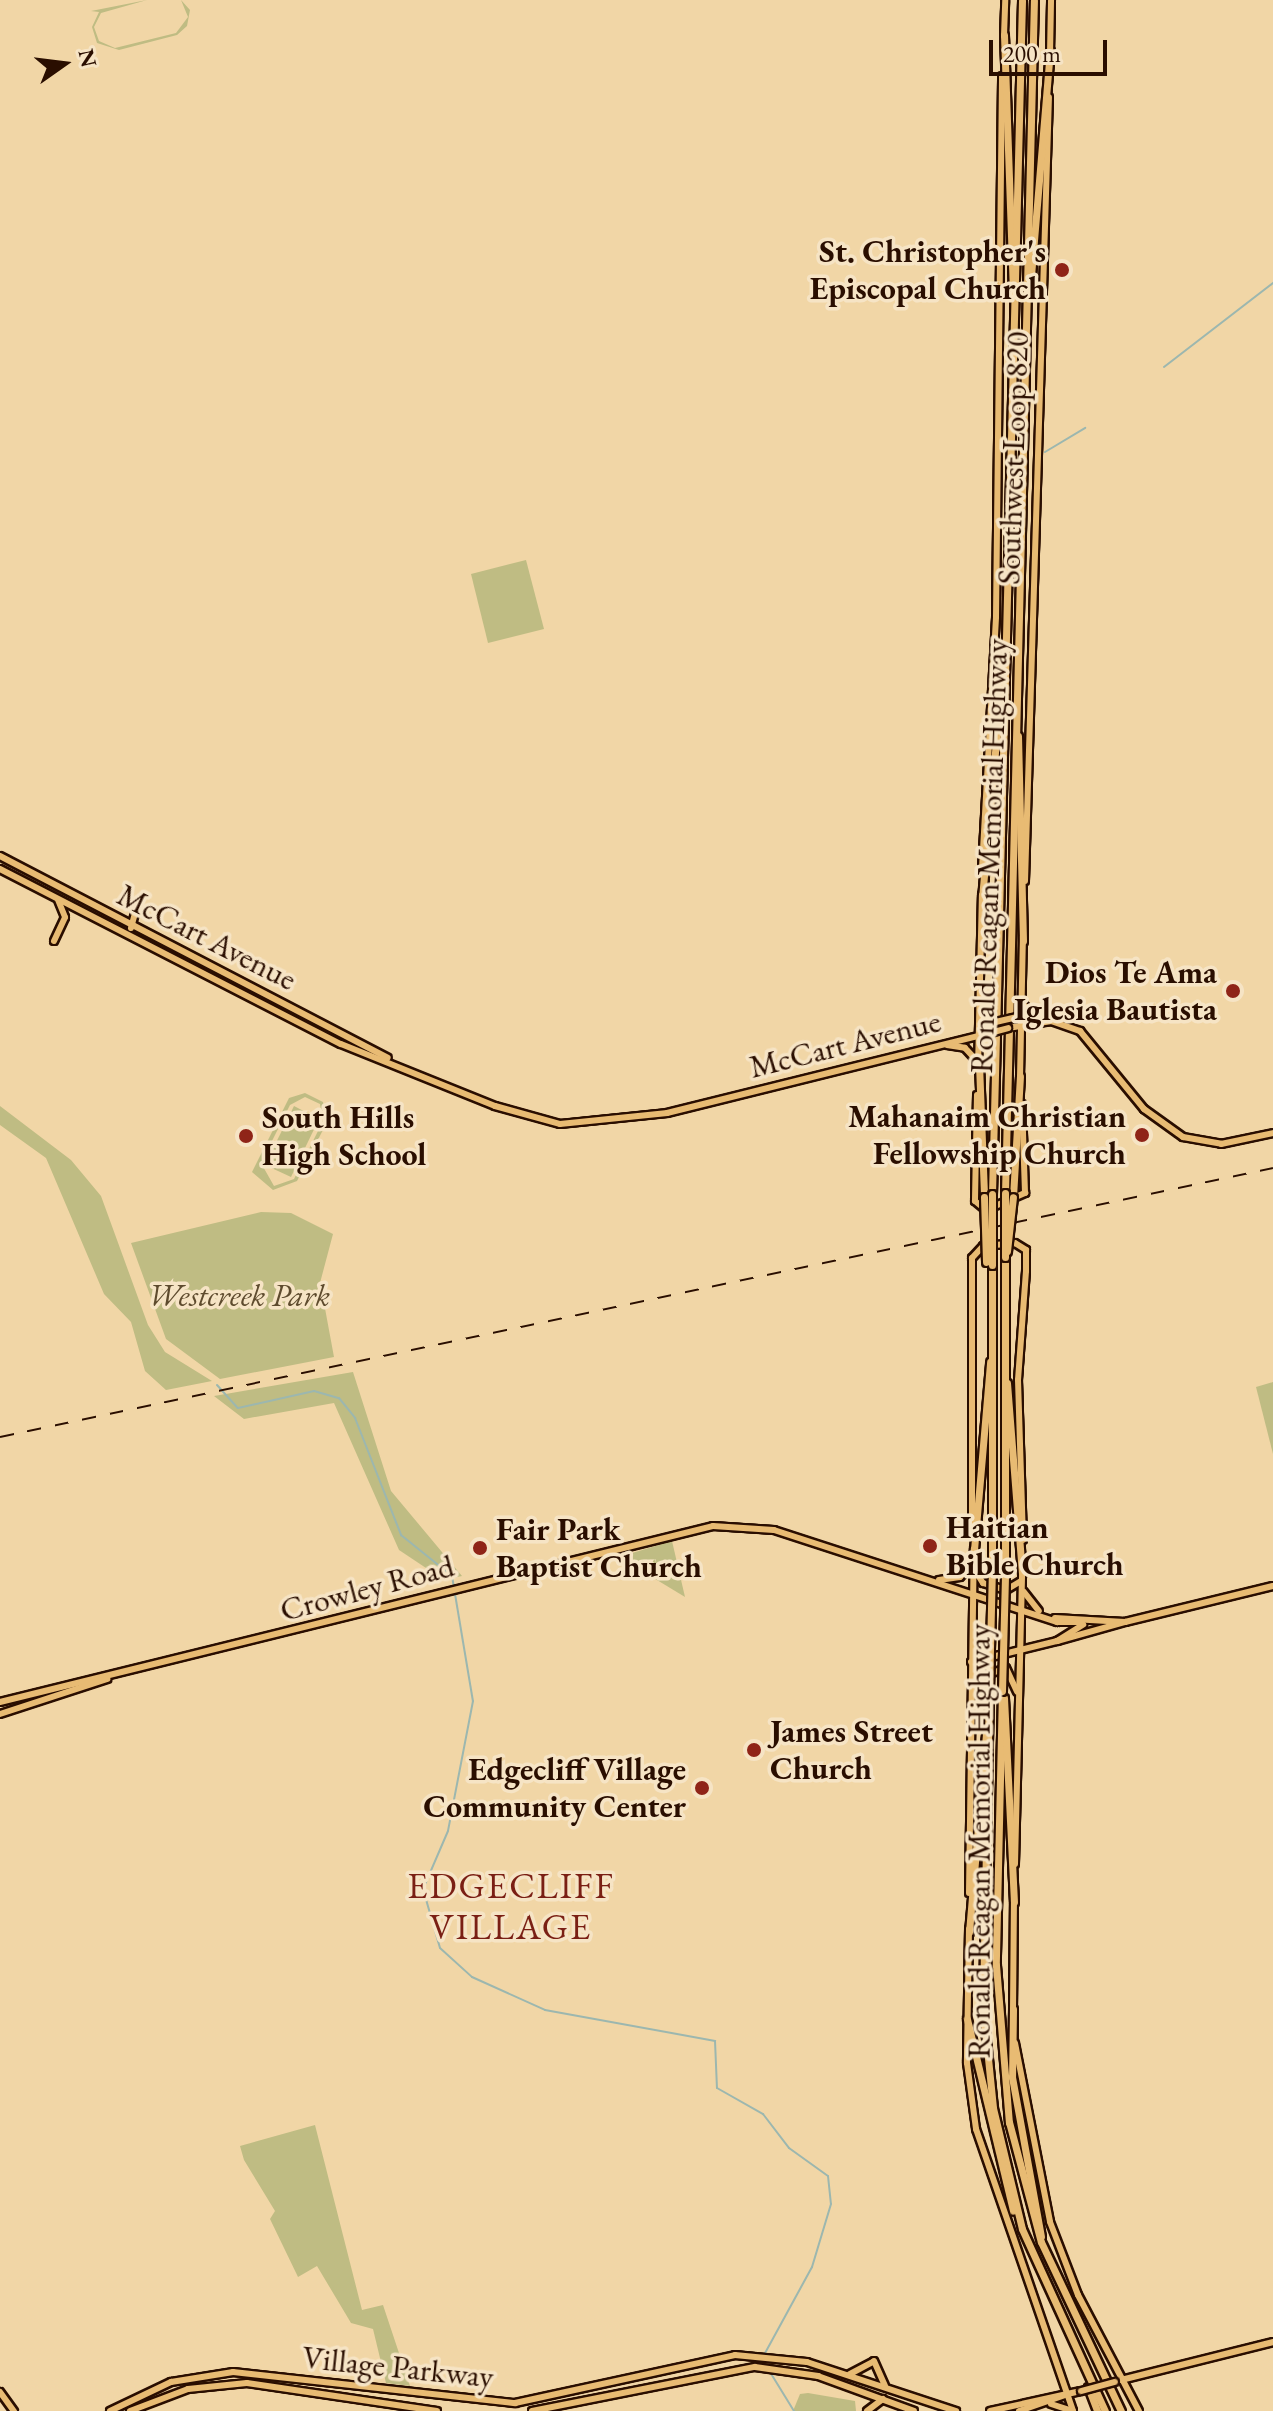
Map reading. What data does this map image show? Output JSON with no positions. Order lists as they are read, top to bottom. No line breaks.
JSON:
{"streets":{"highway":["Ronald Reagan Memorial Highway"],"main road":["Southwest Loop 820","McCart Avenue","Crowley Road","Village Parkway"]},"crossings":[["Southwest Loop 820","McCart Avenue"]],"districts":["EDGECLIFF VILLAGE"],"parks":["Westcreek Park"],"places":["St. Christopher's Episcopal Church","Dios Te Ama Iglesia Bautista","Mahanaim Christian Fellowship Church","South Hills High School","Haitian Bible Church","Fair Park Baptist Church","James Street Church","Edgecliff Village Community Center"],"scale_bar":"200 m","north":"right"}
